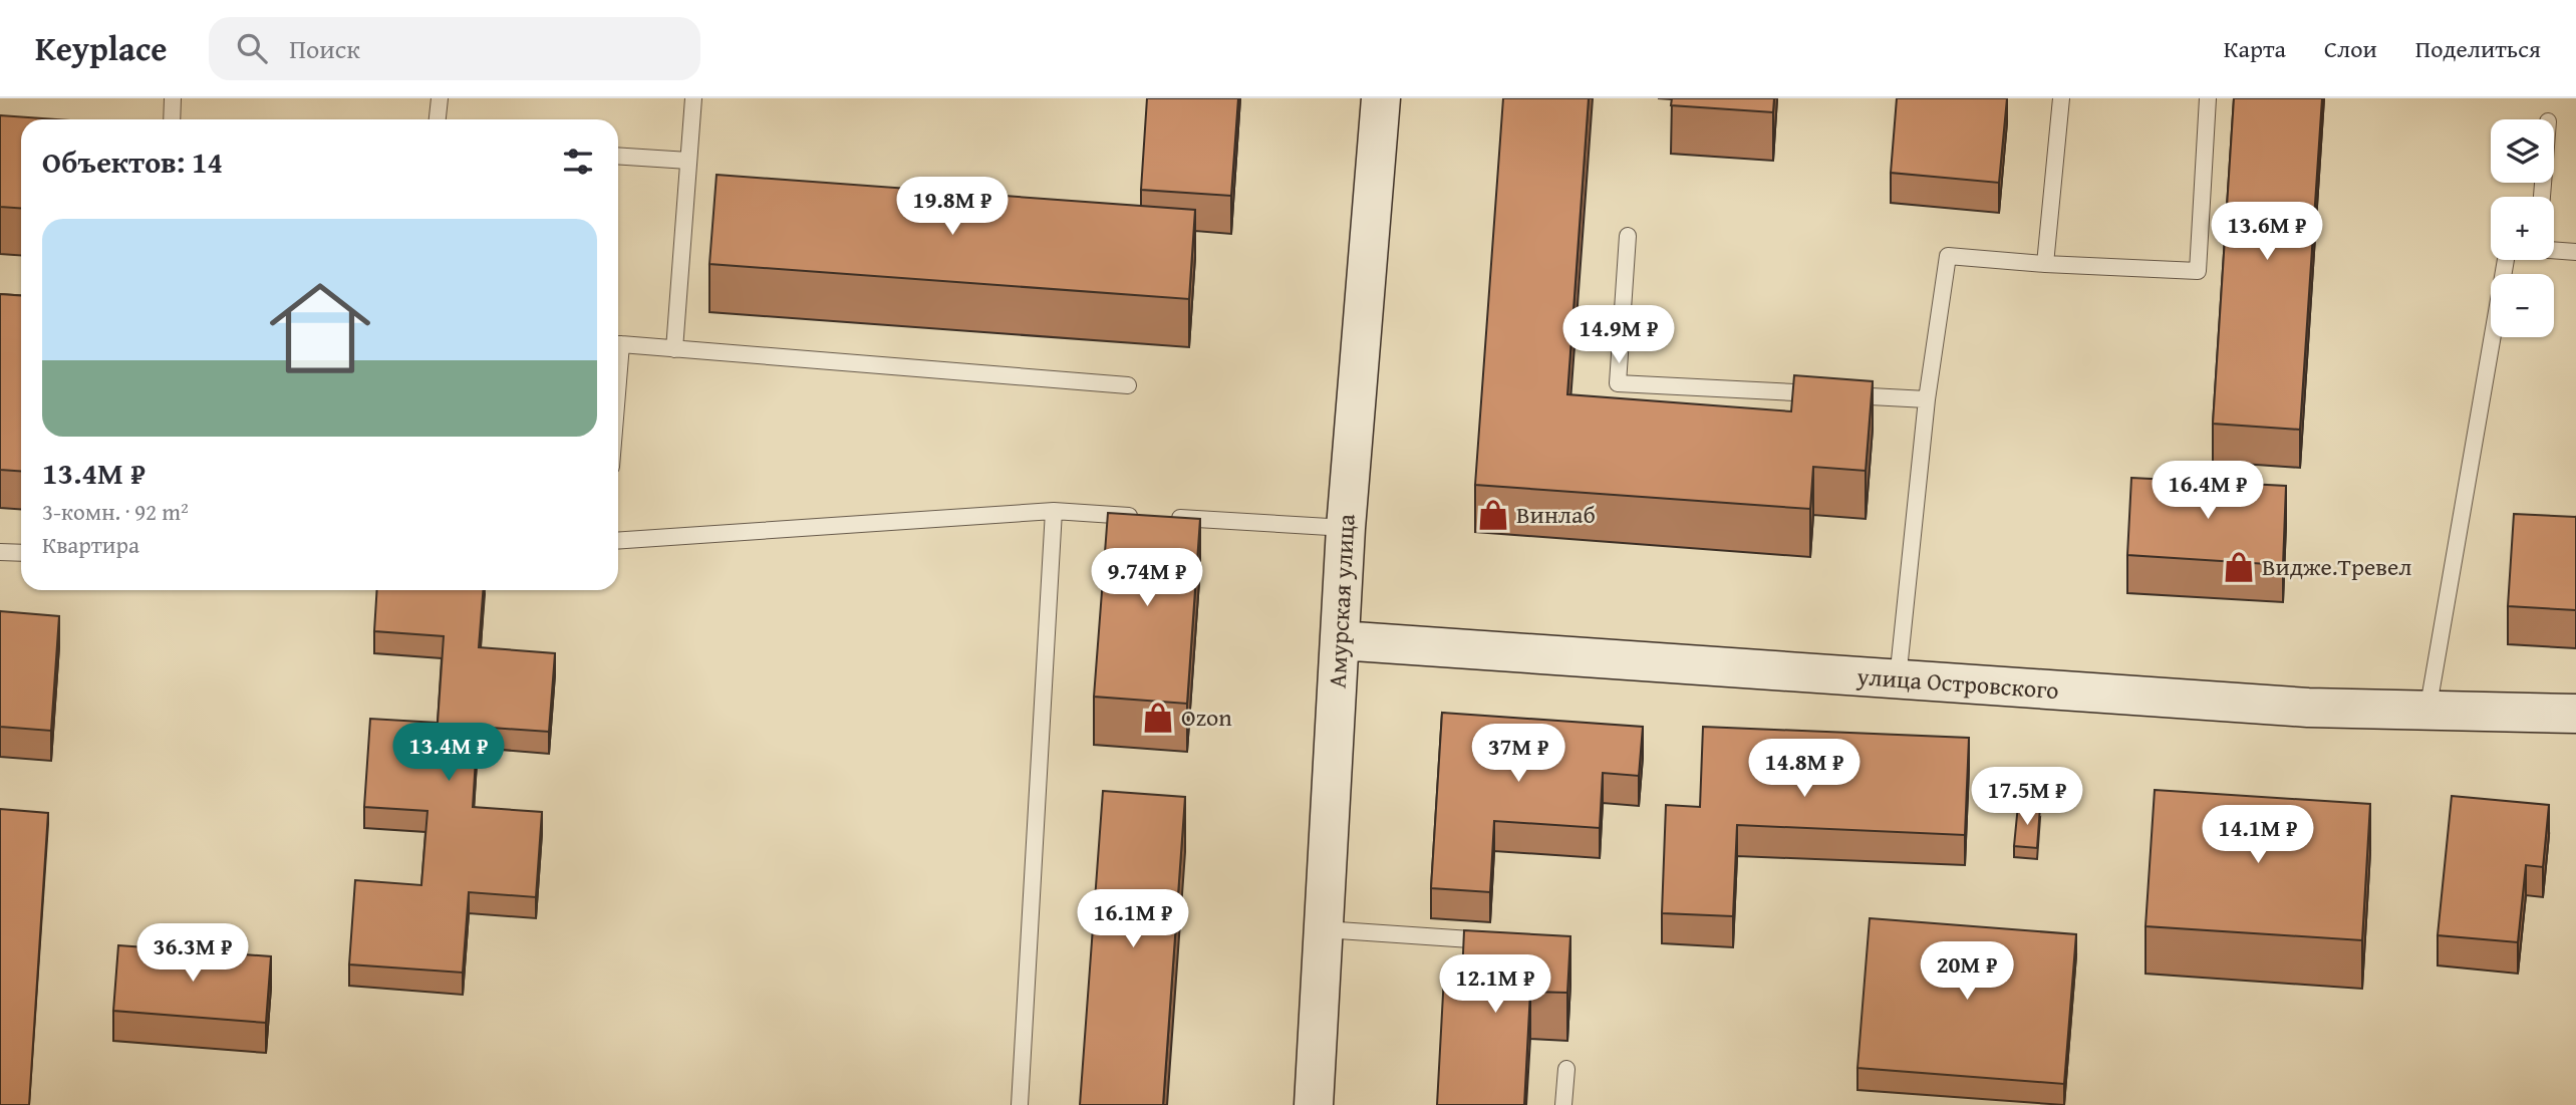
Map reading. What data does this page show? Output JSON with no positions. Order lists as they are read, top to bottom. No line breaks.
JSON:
{"streets":{"street":["Амурская улица","улица Островского"]},"crossings":[["Амурская улица","улица Островского"]],"places":{"shop":["Винлаб","Видже.Тревел","Ozon"]},"page":{"header":"Keyplace","search":"Поиск","nav":["Карта","Слои","Поделиться"],"map_buttons":["+","−"],"heading":"Объектов: 14","price":["19.8M ₽","13.6M ₽","14.9M ₽","16.4M ₽","9.74M ₽","13.4M ₽","37M ₽","14.8M ₽","17.5M ₽","14.1M ₽","16.1M ₽","36.3M ₽","20M ₽","12.1M ₽"],"list":[{"name":"13.4M ₽","note":"3-комн. · 92 m² · Квартира"}]}}
